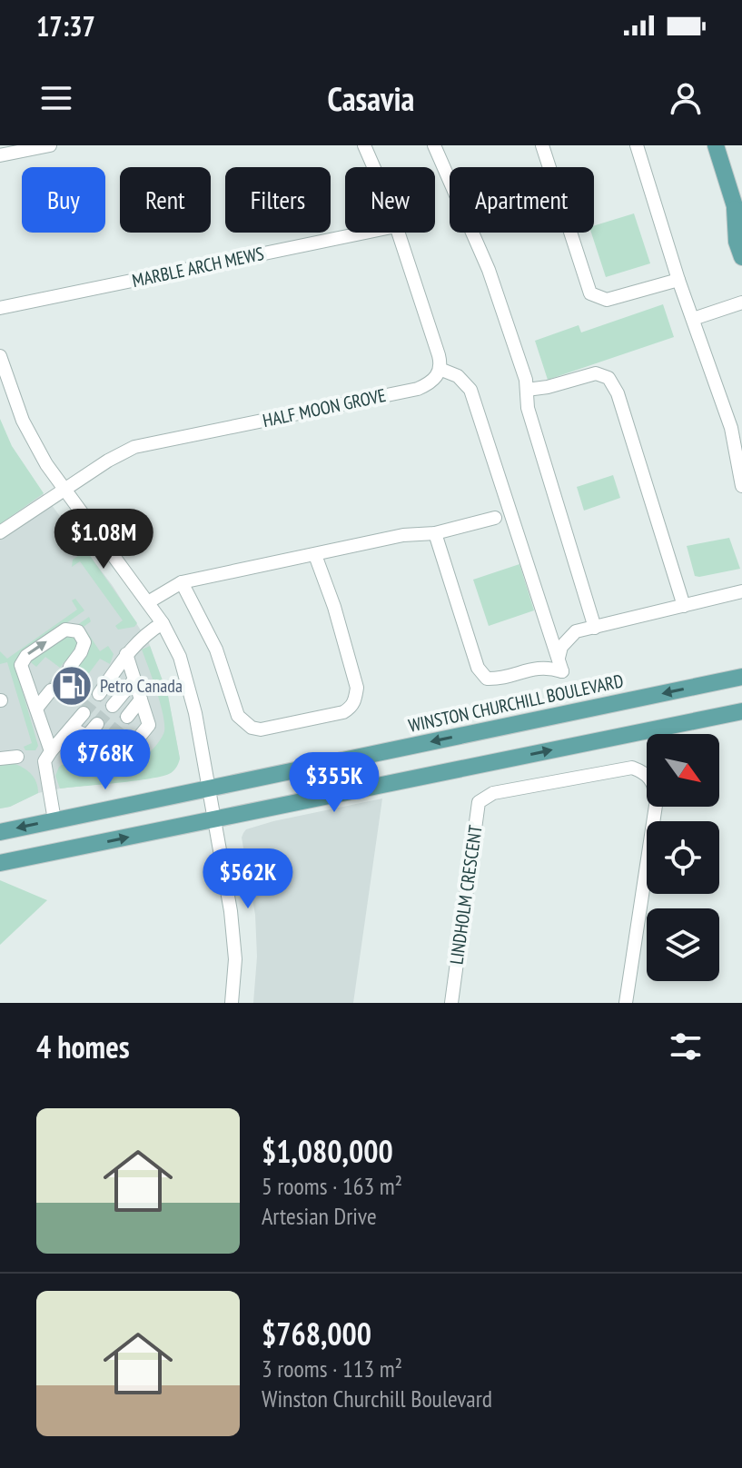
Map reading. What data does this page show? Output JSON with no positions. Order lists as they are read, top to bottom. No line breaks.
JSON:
{"streets":{"main road":["WINSTON CHURCHILL BOULEVARD"],"street":["MARBLE ARCH MEWS","HALF MOON GROVE","LINDHOLM CRESCENT"]},"places":{"fuel station":["Petro Canada"]},"north":"bottom right","page":{"status":"17:37","header":"Casavia","chip":["Buy","Rent","Filters","New","Apartment"],"price":["$1.08M","$768K","$355K","$562K"],"heading":"4 homes","list":[{"name":"$1,080,000","note":"5 rooms · 163 m² · Artesian Drive"},{"name":"$768,000","note":"3 rooms · 113 m² · Winston Churchill Boulevard"}]}}
